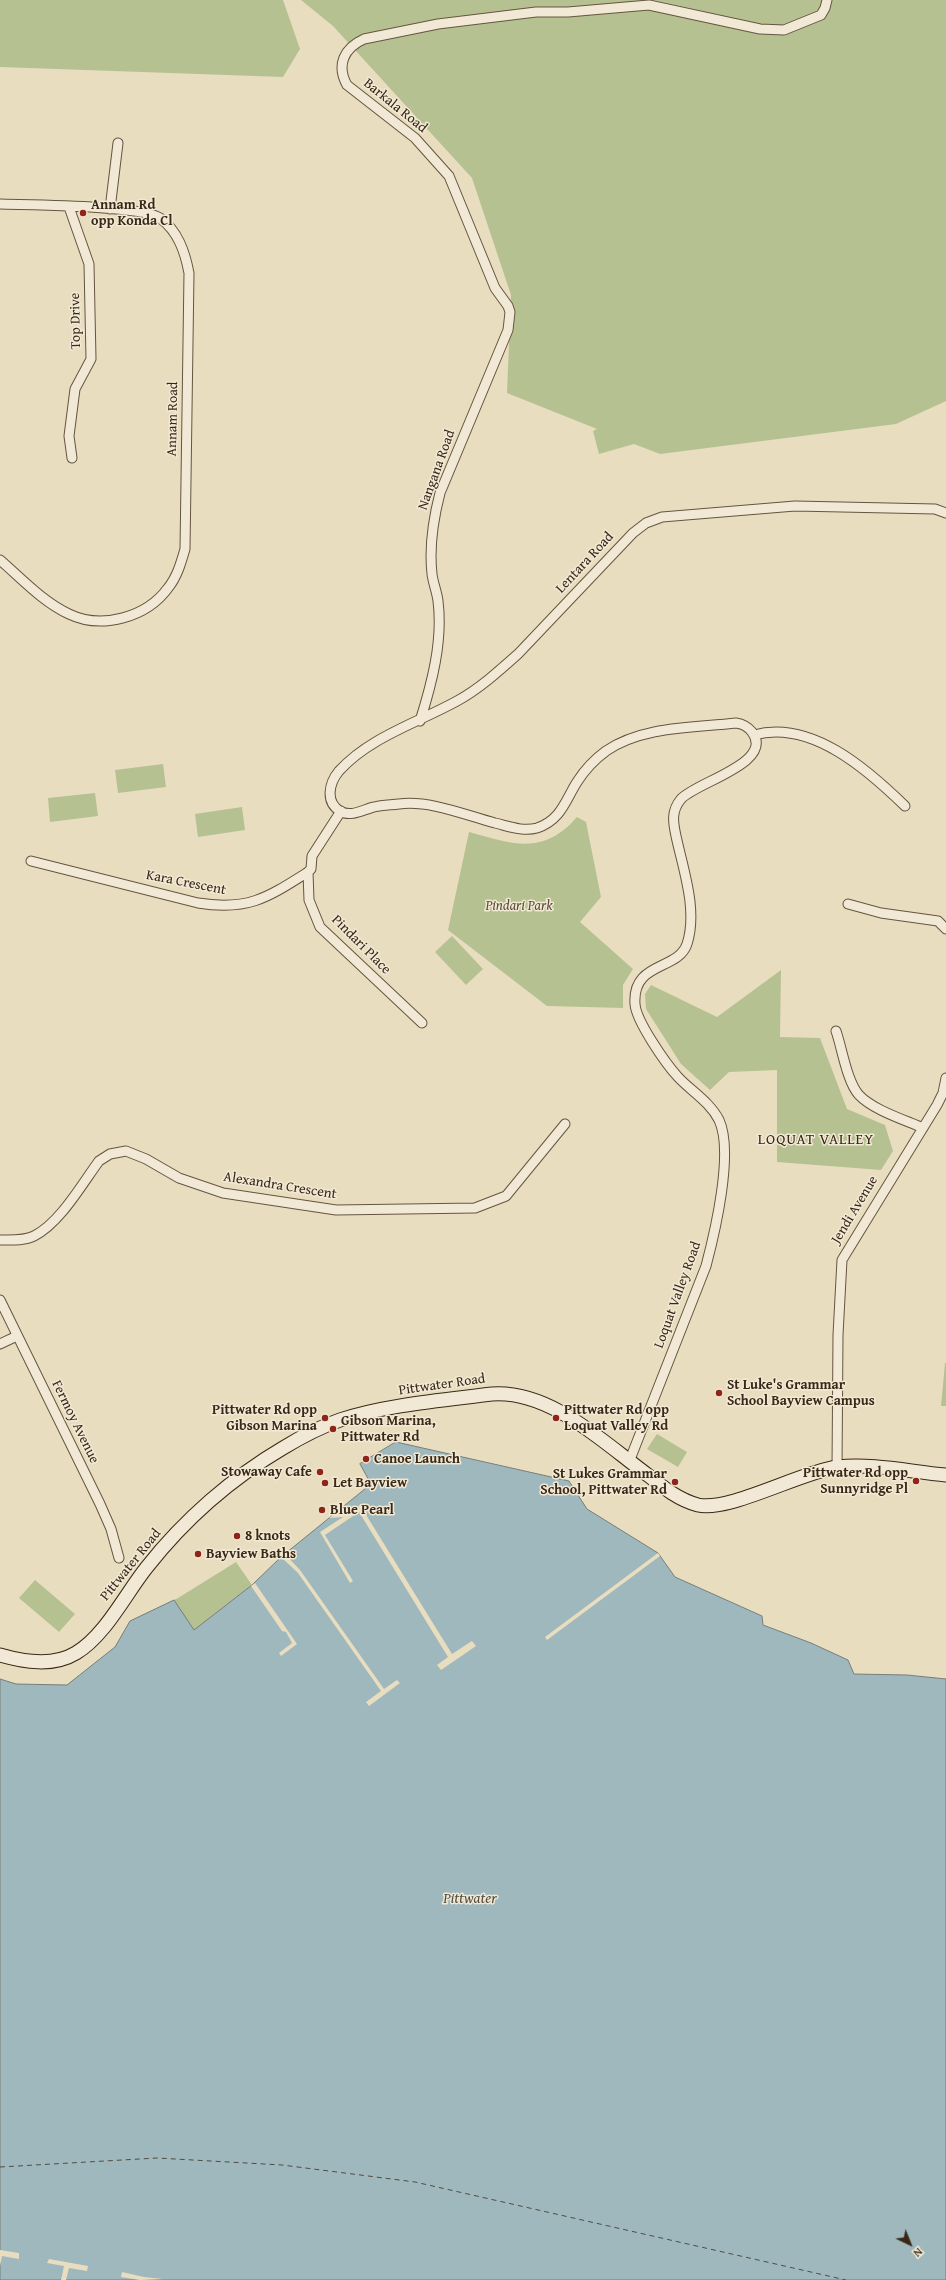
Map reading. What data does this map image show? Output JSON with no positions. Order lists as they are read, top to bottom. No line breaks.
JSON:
{"streets":{"main road":["Pittwater Road"],"street":["Barkala Road","Top Drive","Annam Road","Nangana Road","Lentara Road","Kara Crescent","Pindari Place","Alexandra Crescent","Jendi Avenue","Loquat Valley Road","Fermoy Avenue"]},"crossings":[["Barkala Road","Nangana Road"],["Top Drive","Annam Road"],["Nangana Road","Lentara Road"],["Kara Crescent","Pindari Place"],["Jendi Avenue","Pittwater Road"],["Loquat Valley Road","Pittwater Road"]],"districts":["LOQUAT VALLEY"],"water":["Pittwater"],"parks":["Pindari Park"],"places":["Annam Rd opp Konda Cl","St Luke's Grammar School Bayview Campus","Pittwater Rd opp Gibson Marina","Pittwater Rd opp Loquat Valley Rd","Gibson Marina, Pittwater Rd","Canoe Launch","Stowaway Cafe","Pittwater Rd opp Sunnyridge Pl","St Lukes Grammar School, Pittwater Rd","Let Bayview","Blue Pearl","8 knots","Bayview Baths"],"north":"bottom right"}
